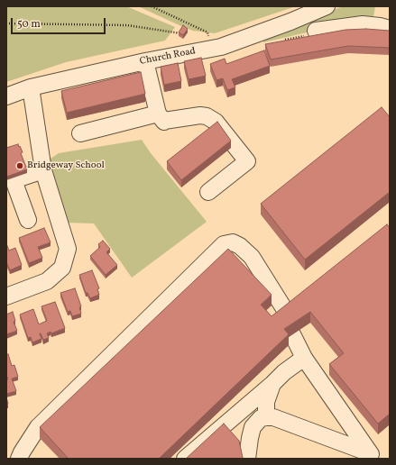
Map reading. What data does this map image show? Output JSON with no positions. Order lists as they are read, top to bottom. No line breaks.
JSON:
{"streets":{"street":["Church Road"]},"places":["Bridgeway School"],"scale_bar":"50 m"}
